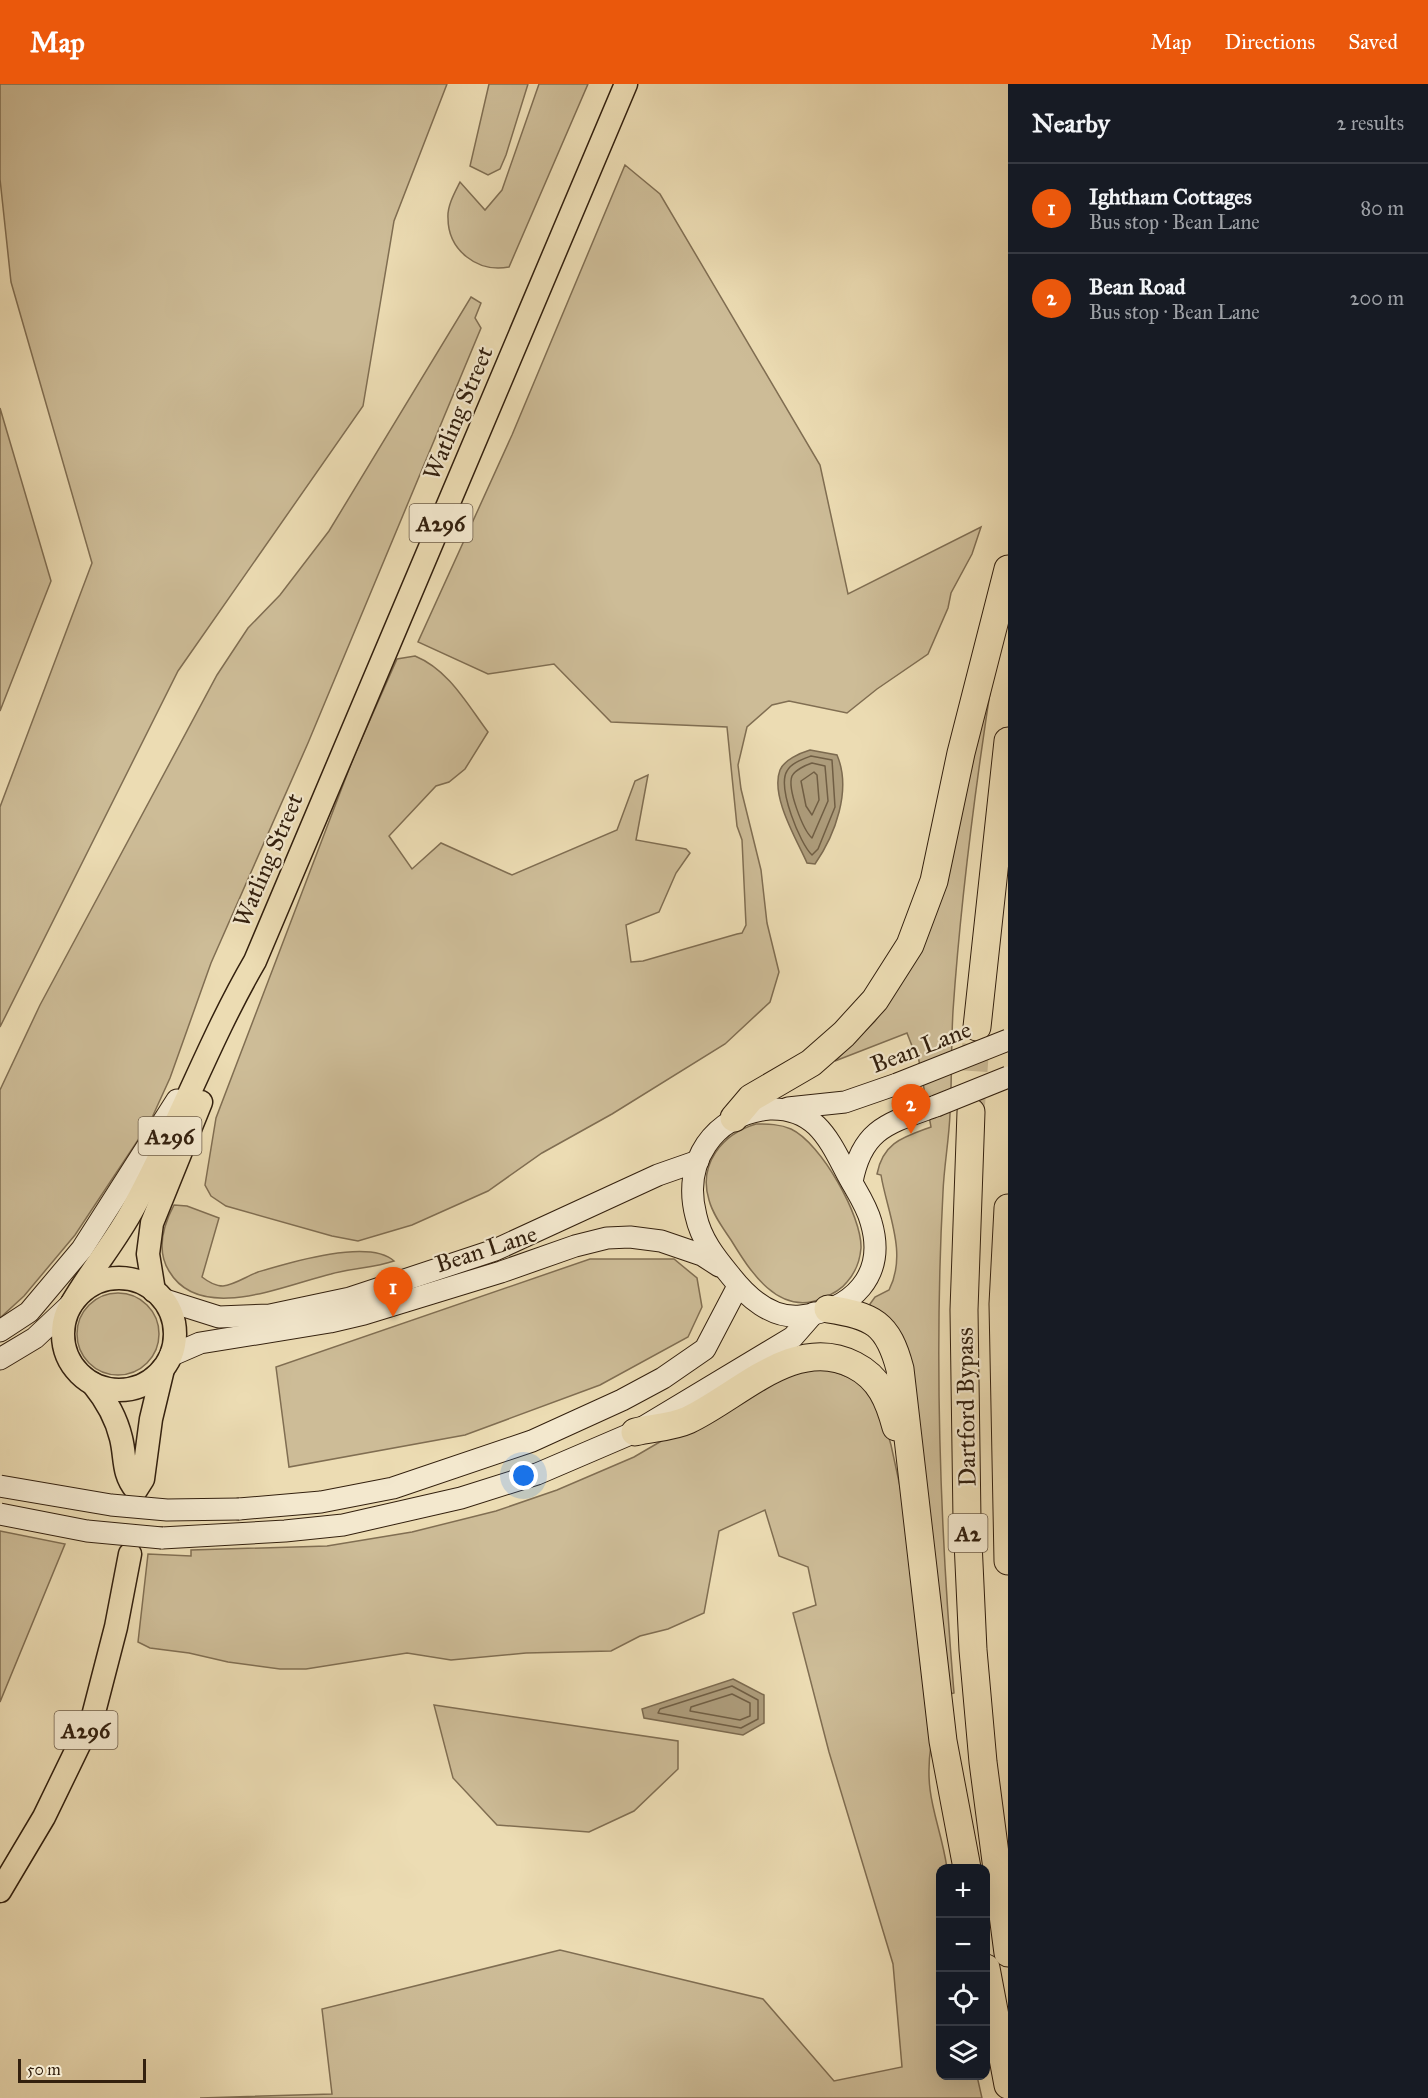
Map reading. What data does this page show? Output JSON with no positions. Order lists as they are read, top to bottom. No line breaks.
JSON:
{"streets":{"highway":["Dartford Bypass","A2"],"main road":["Watling Street","A296","Bean Lane"]},"crossings":[["Watling Street","Bean Lane"]],"scale_bar":"50 m","page":{"header":"Map","nav":["Map","Directions","Saved"],"heading":["Nearby","2 results"],"list":[{"mark":"1","name":"Ightham Cottages","note":"Bus stop · Bean Lane","value":"80 m"},{"mark":"2","name":"Bean Road","note":"Bus stop · Bean Lane","value":"200 m"}],"pins":["2","1"],"map_buttons":["+","−"],"scale":"50 m"}}
